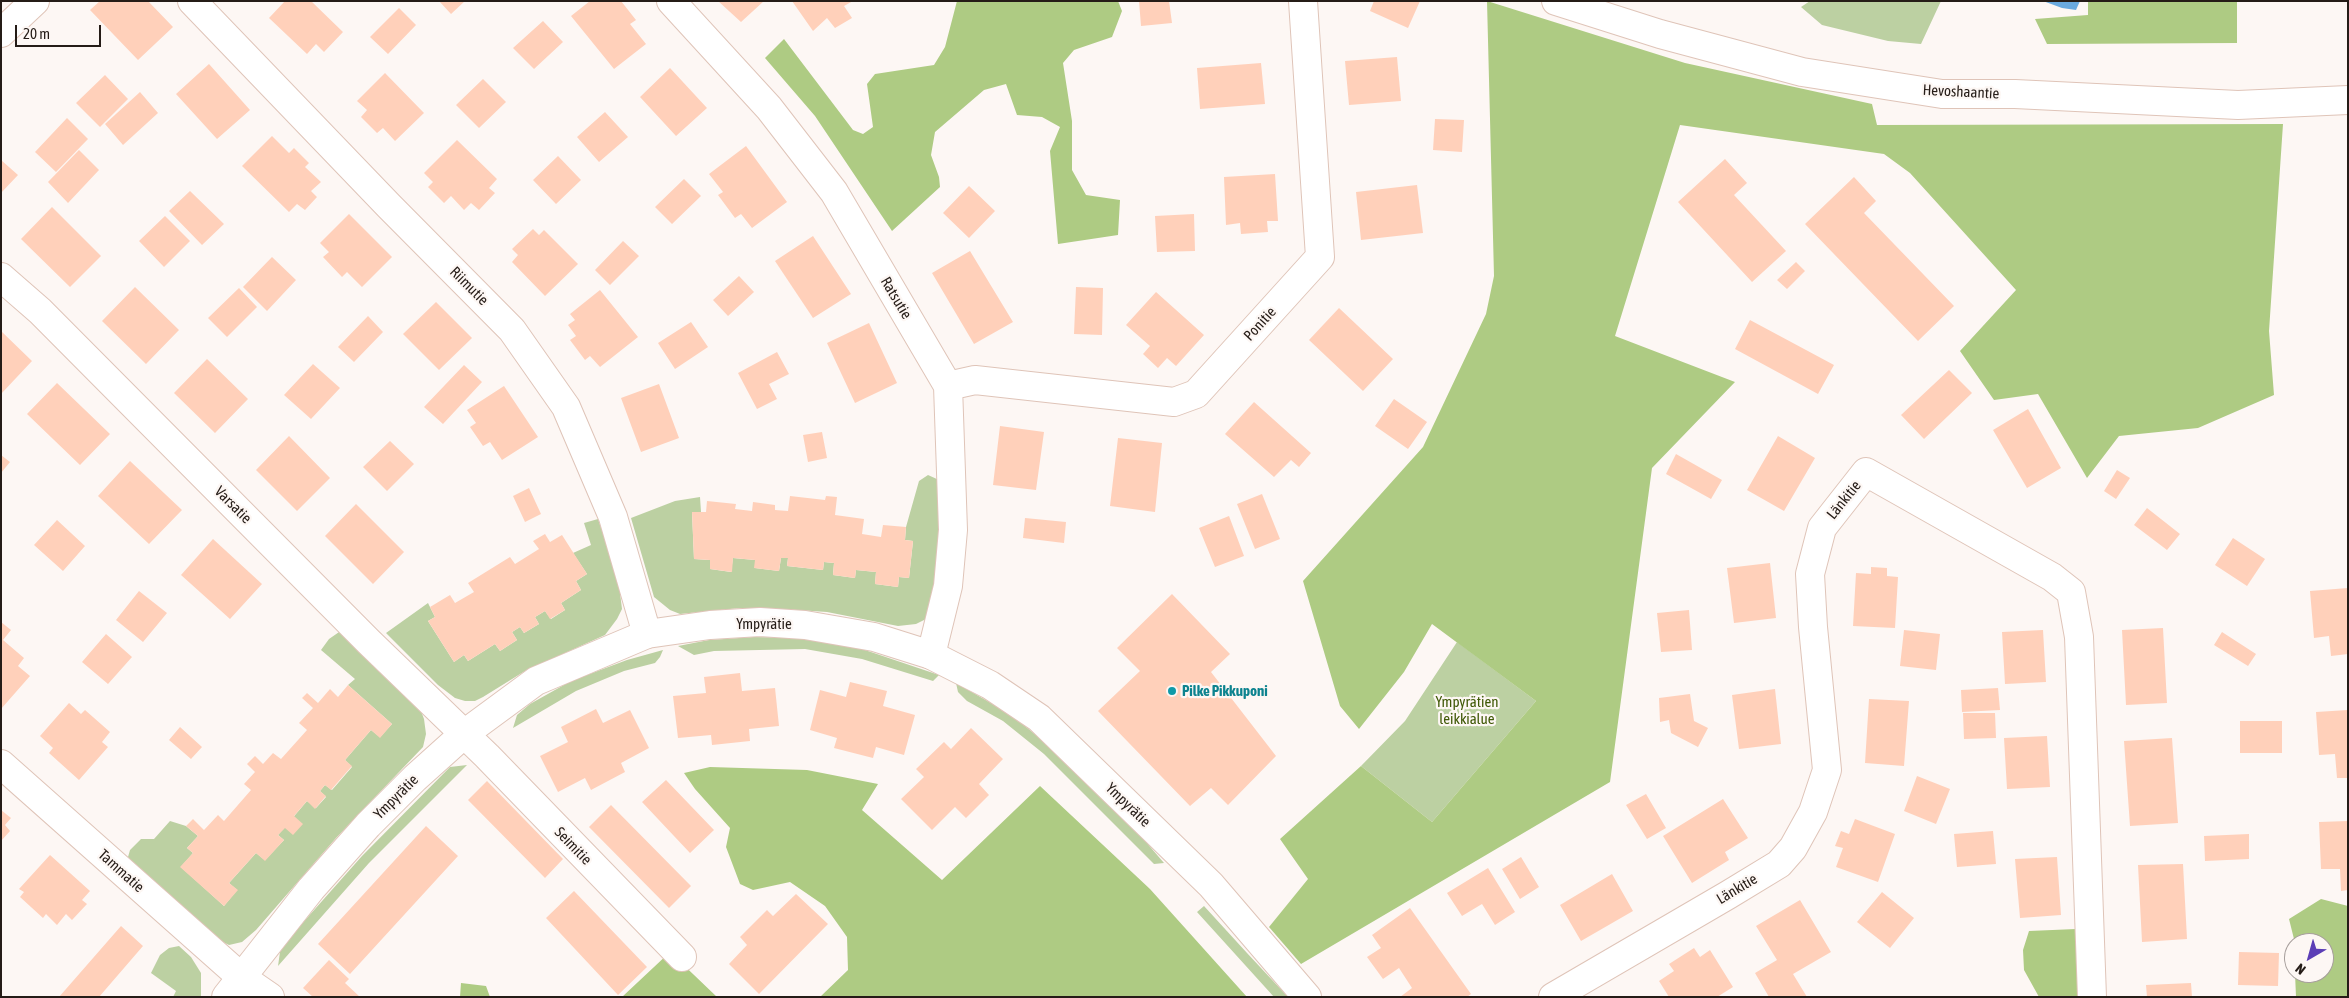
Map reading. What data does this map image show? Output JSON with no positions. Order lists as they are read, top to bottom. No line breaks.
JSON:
{"streets":{"street":["Hevoshaantie","Riimutie","Ratsutie","Ponitie","Länkitie","Varsatie","Ympyrätie","Seimitie","Tammatie"]},"crossings":[["Riimutie","Ympyrätie"],["Ratsutie","Ponitie"],["Ratsutie","Ympyrätie"],["Varsatie","Ympyrätie"],["Varsatie","Seimitie"],["Ympyrätie","Seimitie"],["Ympyrätie","Tammatie"]],"parks":["Ympyrätien leikkialue"],"places":["Pilke Pikkuponi"],"scale_bar":"20 m","north":"bottom left"}
